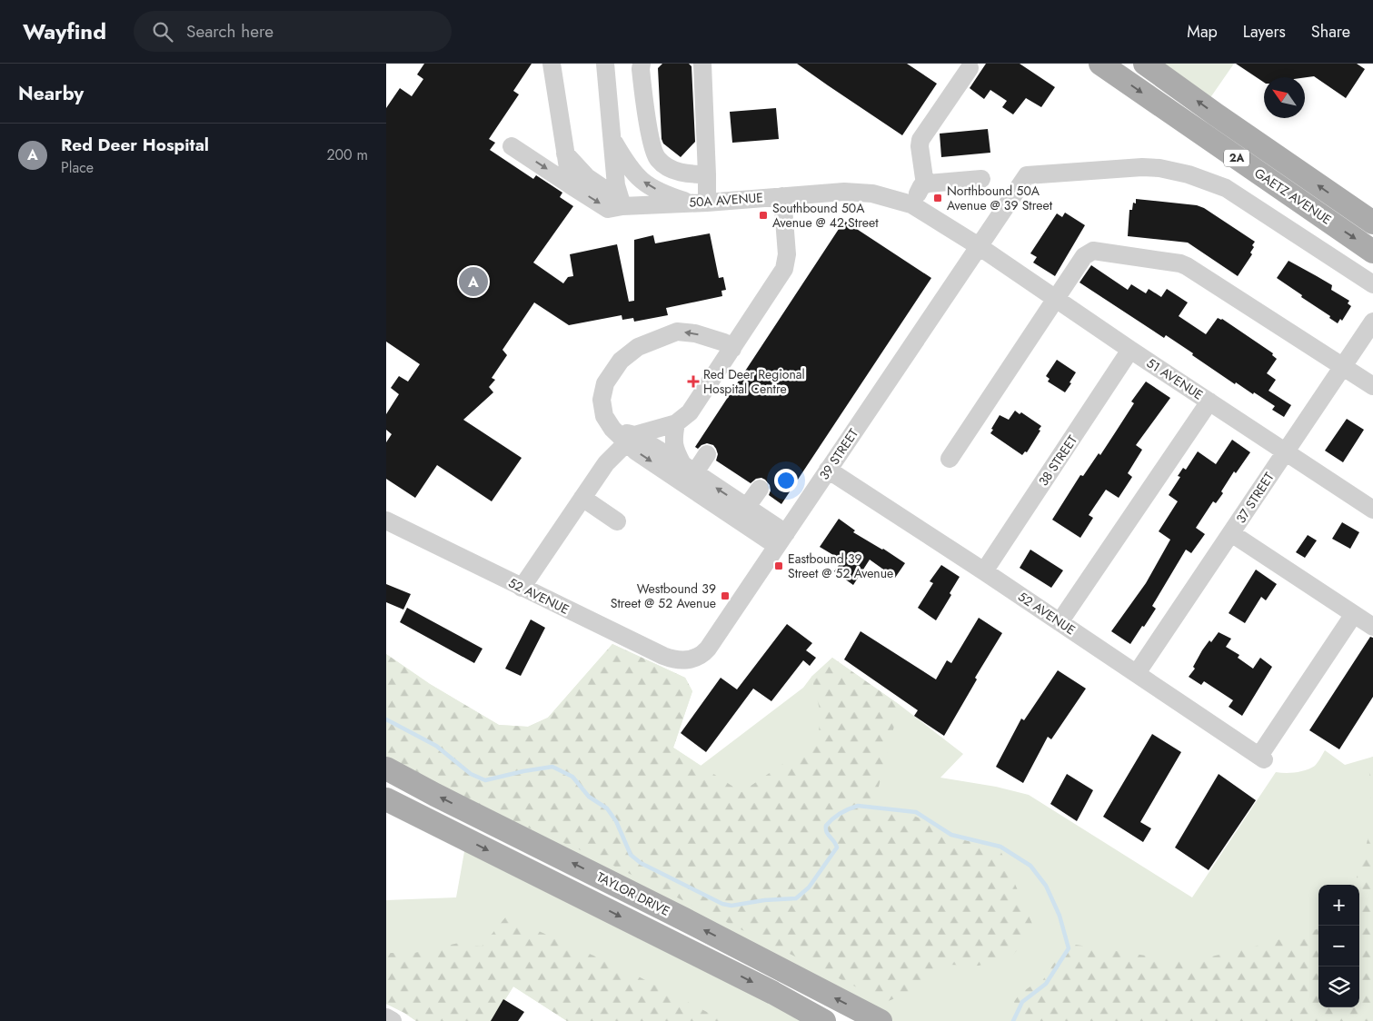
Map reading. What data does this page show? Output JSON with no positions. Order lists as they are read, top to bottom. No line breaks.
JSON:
{"streets":{"main road":["2A","GAETZ AVENUE","TAYLOR DRIVE"],"street":["50A AVENUE","51 AVENUE","39 STREET","38 STREET","37 STREET","52 AVENUE"]},"crossings":[["50A AVENUE","51 AVENUE"],["50A AVENUE","39 STREET"],["51 AVENUE","39 STREET"],["51 AVENUE","38 STREET"],["51 AVENUE","37 STREET"],["39 STREET","52 AVENUE"],["38 STREET","52 AVENUE"],["37 STREET","52 AVENUE"]],"places":{"transit":["Northbound 50A Avenue @ 39 Street","Southbound 50A Avenue @ 42 Street","Eastbound 39 Street @ 52 Avenue","Westbound 39 Street @ 52 Avenue"],"health":["Red Deer Regional Hospital Centre"]},"north":"top left","page":{"header":"Wayfind","search":"Search here","nav":["Map","Layers","Share"],"heading":"Nearby","list":[{"mark":"A","name":"Red Deer Hospital","note":"Place","value":"200 m"}],"pins":"A","map_buttons":["+","−"]}}
